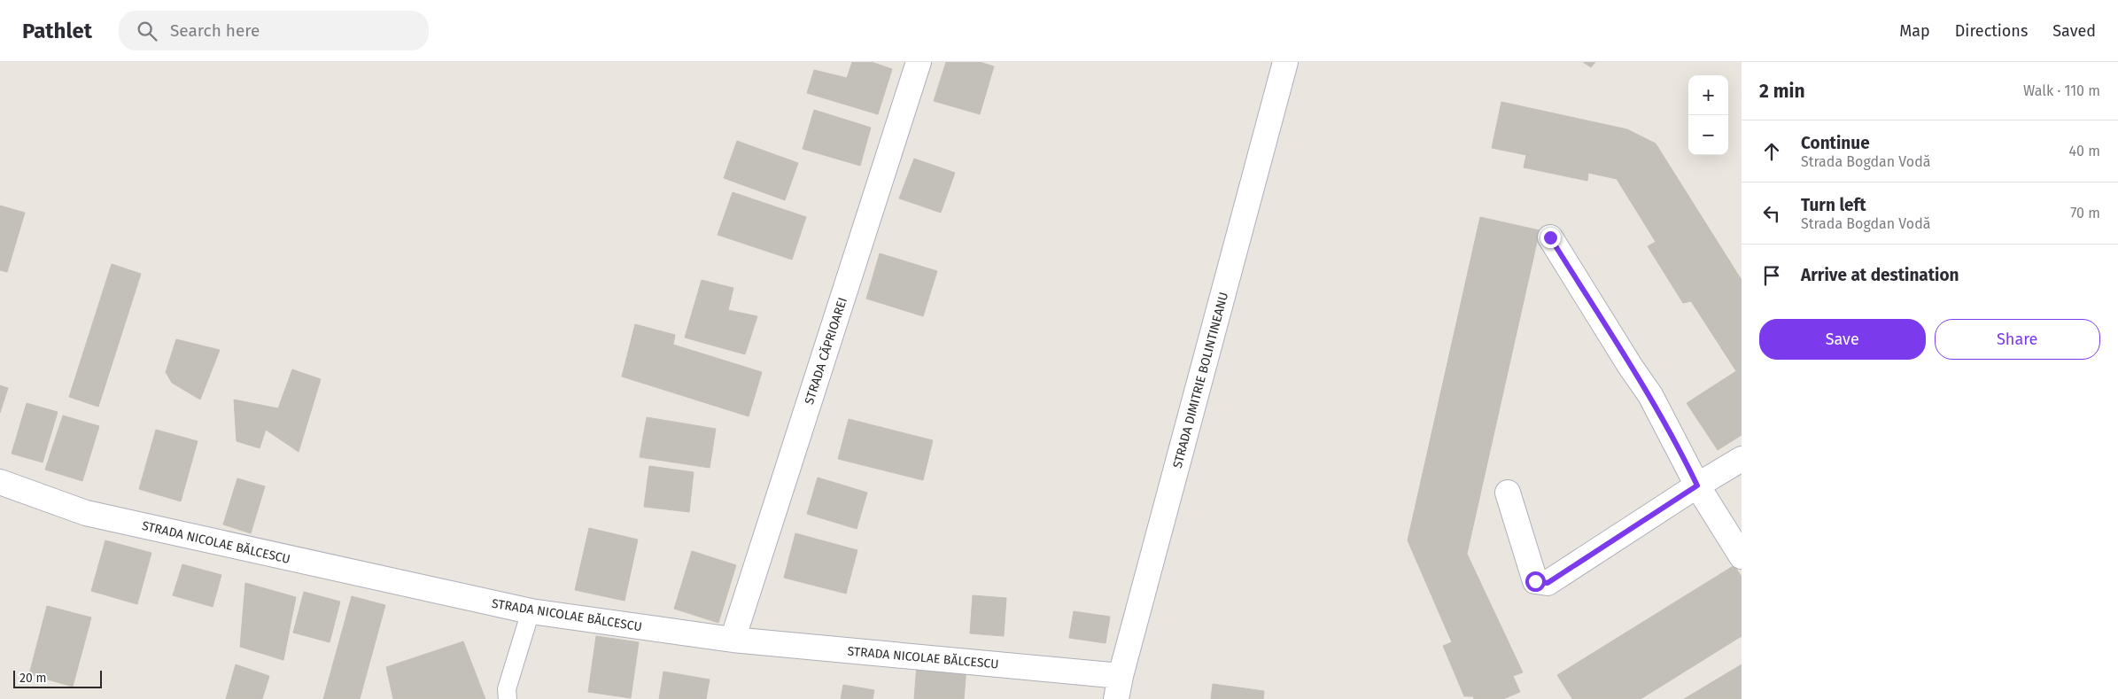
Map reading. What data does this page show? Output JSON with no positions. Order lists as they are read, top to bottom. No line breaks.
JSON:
{"streets":{"street":["STRADA CĂPRIOAREI","STRADA DIMITRIE BOLINTINEANU","STRADA NICOLAE BĂLCESCU"]},"crossings":[["STRADA CĂPRIOAREI","STRADA NICOLAE BĂLCESCU"],["STRADA DIMITRIE BOLINTINEANU","STRADA NICOLAE BĂLCESCU"]],"scale_bar":"20 m","page":{"header":"Pathlet","search":"Search here","nav":["Map","Directions","Saved"],"heading":["2 min","Walk · 110 m"],"map_buttons":["+","−"],"list":[["Continue","Strada Bogdan Vodă","40 m"],["Turn left","Strada Bogdan Vodă","70 m"],"Arrive at destination"],"buttons":["Save","Share"],"scale":"20 m"}}
